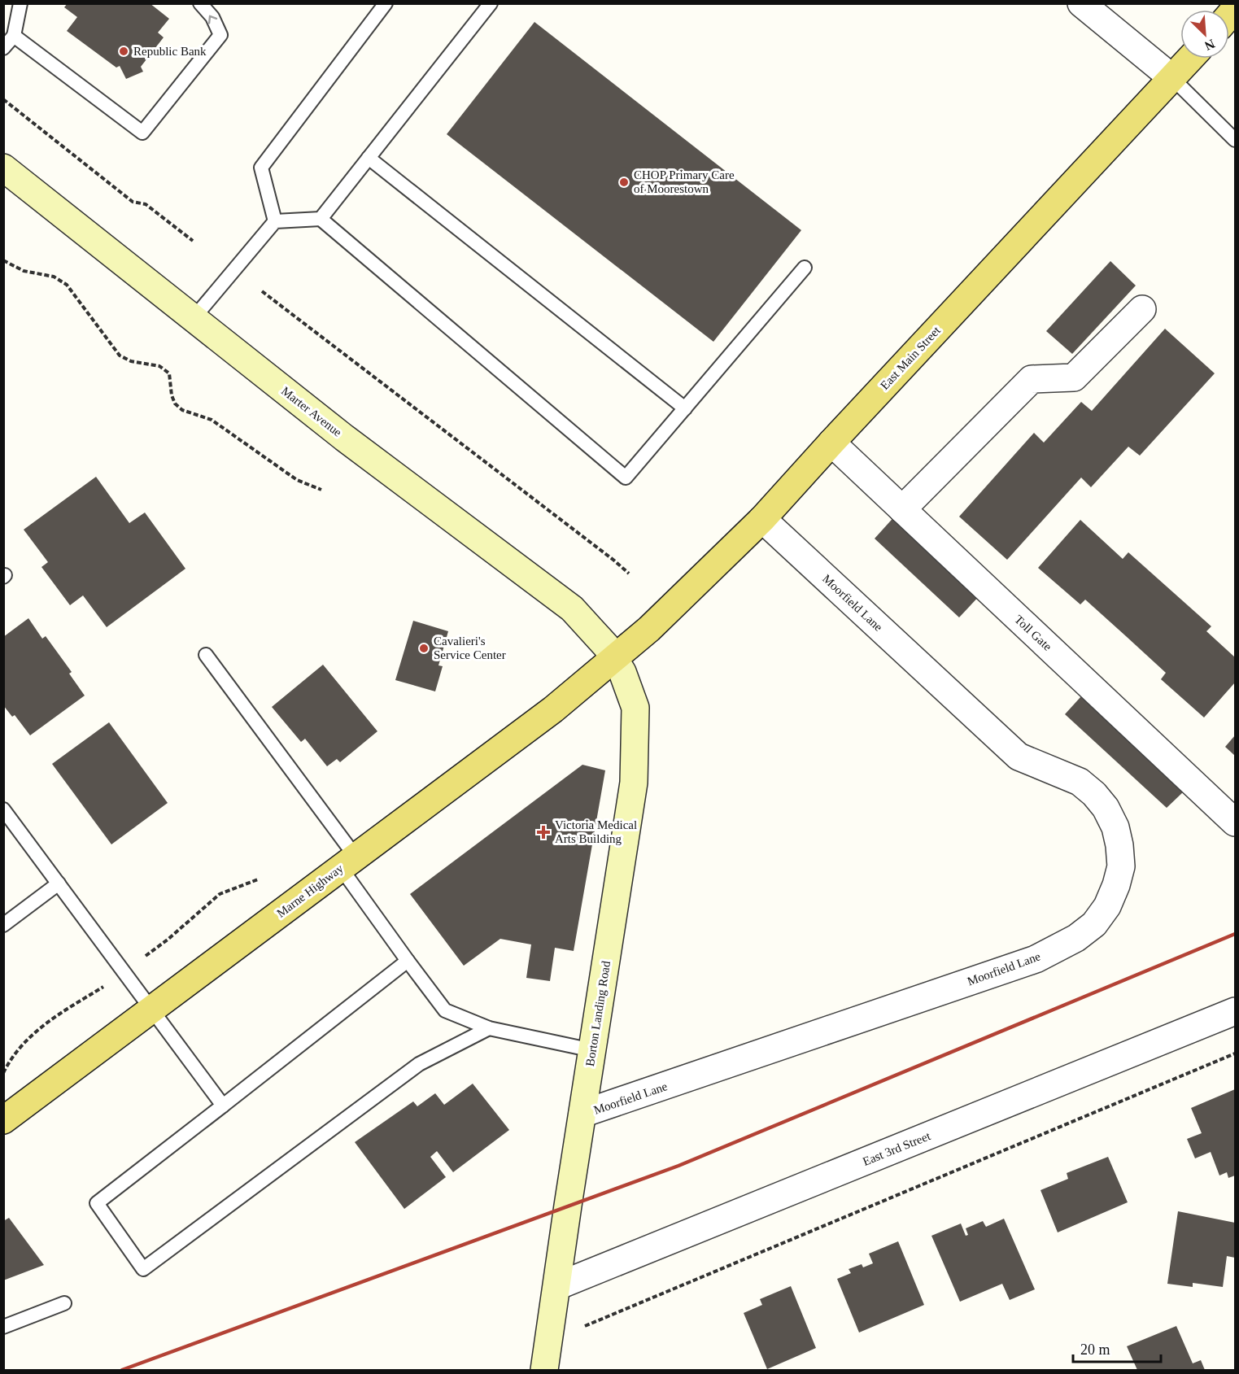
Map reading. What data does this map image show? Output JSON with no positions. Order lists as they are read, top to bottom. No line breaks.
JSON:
{"streets":{"main road":["East Main Street","Marter Avenue","Marne Highway","Borton Landing Road"],"street":["Moorfield Lane","Toll Gate","East 3rd Street"]},"crossings":[["East Main Street","Marter Avenue"],["East Main Street","Moorfield Lane"],["East Main Street","Toll Gate"],["East Main Street","Marne Highway"],["East Main Street","Borton Landing Road"],["Marter Avenue","Marne Highway"],["Marter Avenue","Borton Landing Road"],["Moorfield Lane","Borton Landing Road"],["Marne Highway","Borton Landing Road"],["Borton Landing Road","East 3rd Street"]],"places":{"other":["Republic Bank","CHOP Primary Care of Moorestown","Cavalieri's Service Center"],"health":["Victoria Medical Arts Building"]},"scale_bar":"20 m","north":"bottom right"}
